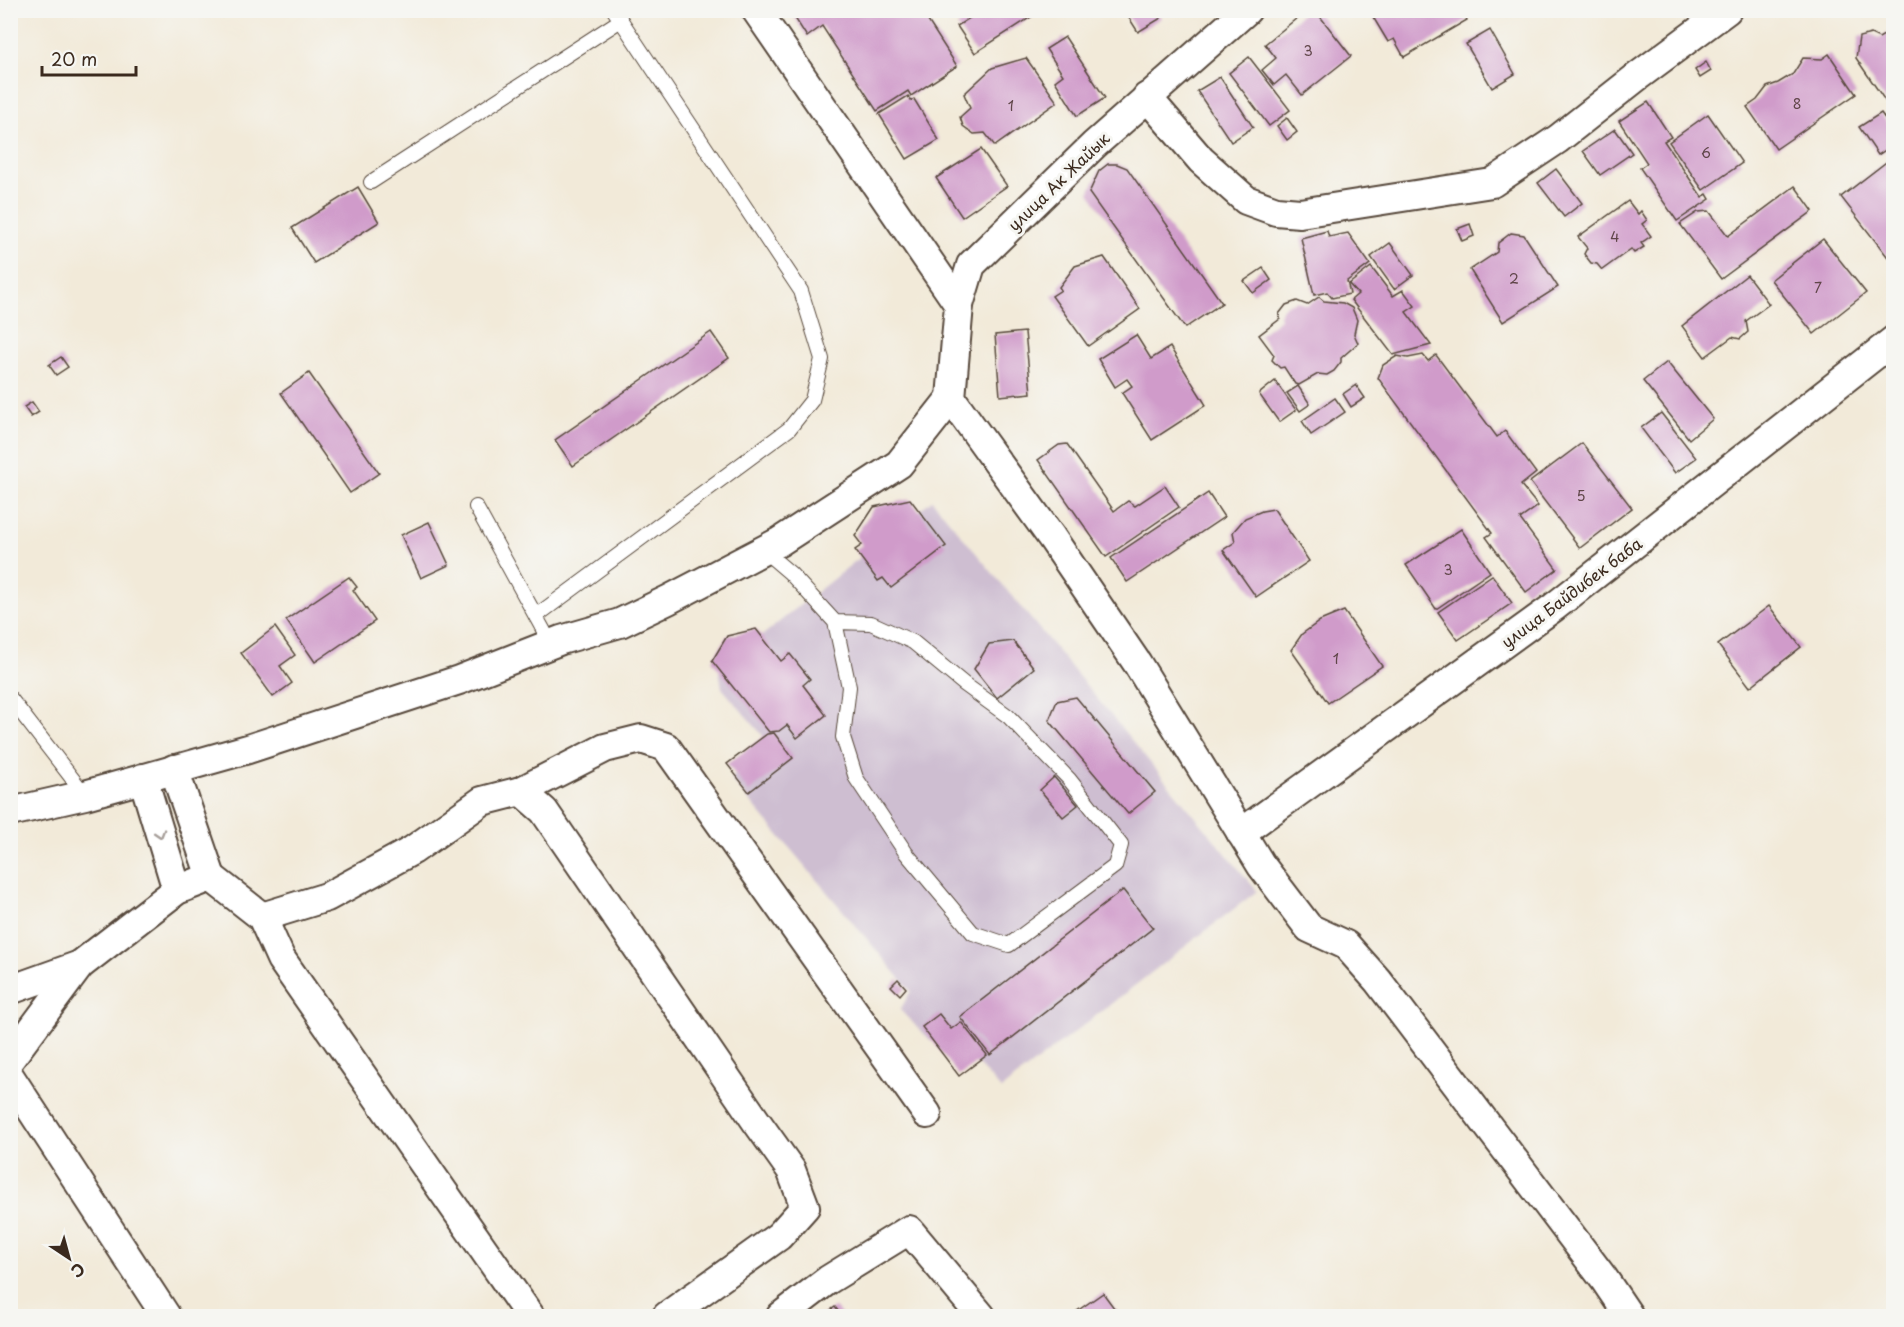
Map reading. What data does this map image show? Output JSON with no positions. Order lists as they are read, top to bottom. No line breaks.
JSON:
{"streets":{"street":["улица Ак Жайык","улица Байдибек баба"]},"house_numbers":["3","8","1","6","4","2","7","5","3","1"],"scale_bar":"20 m","north":"bottom right"}
